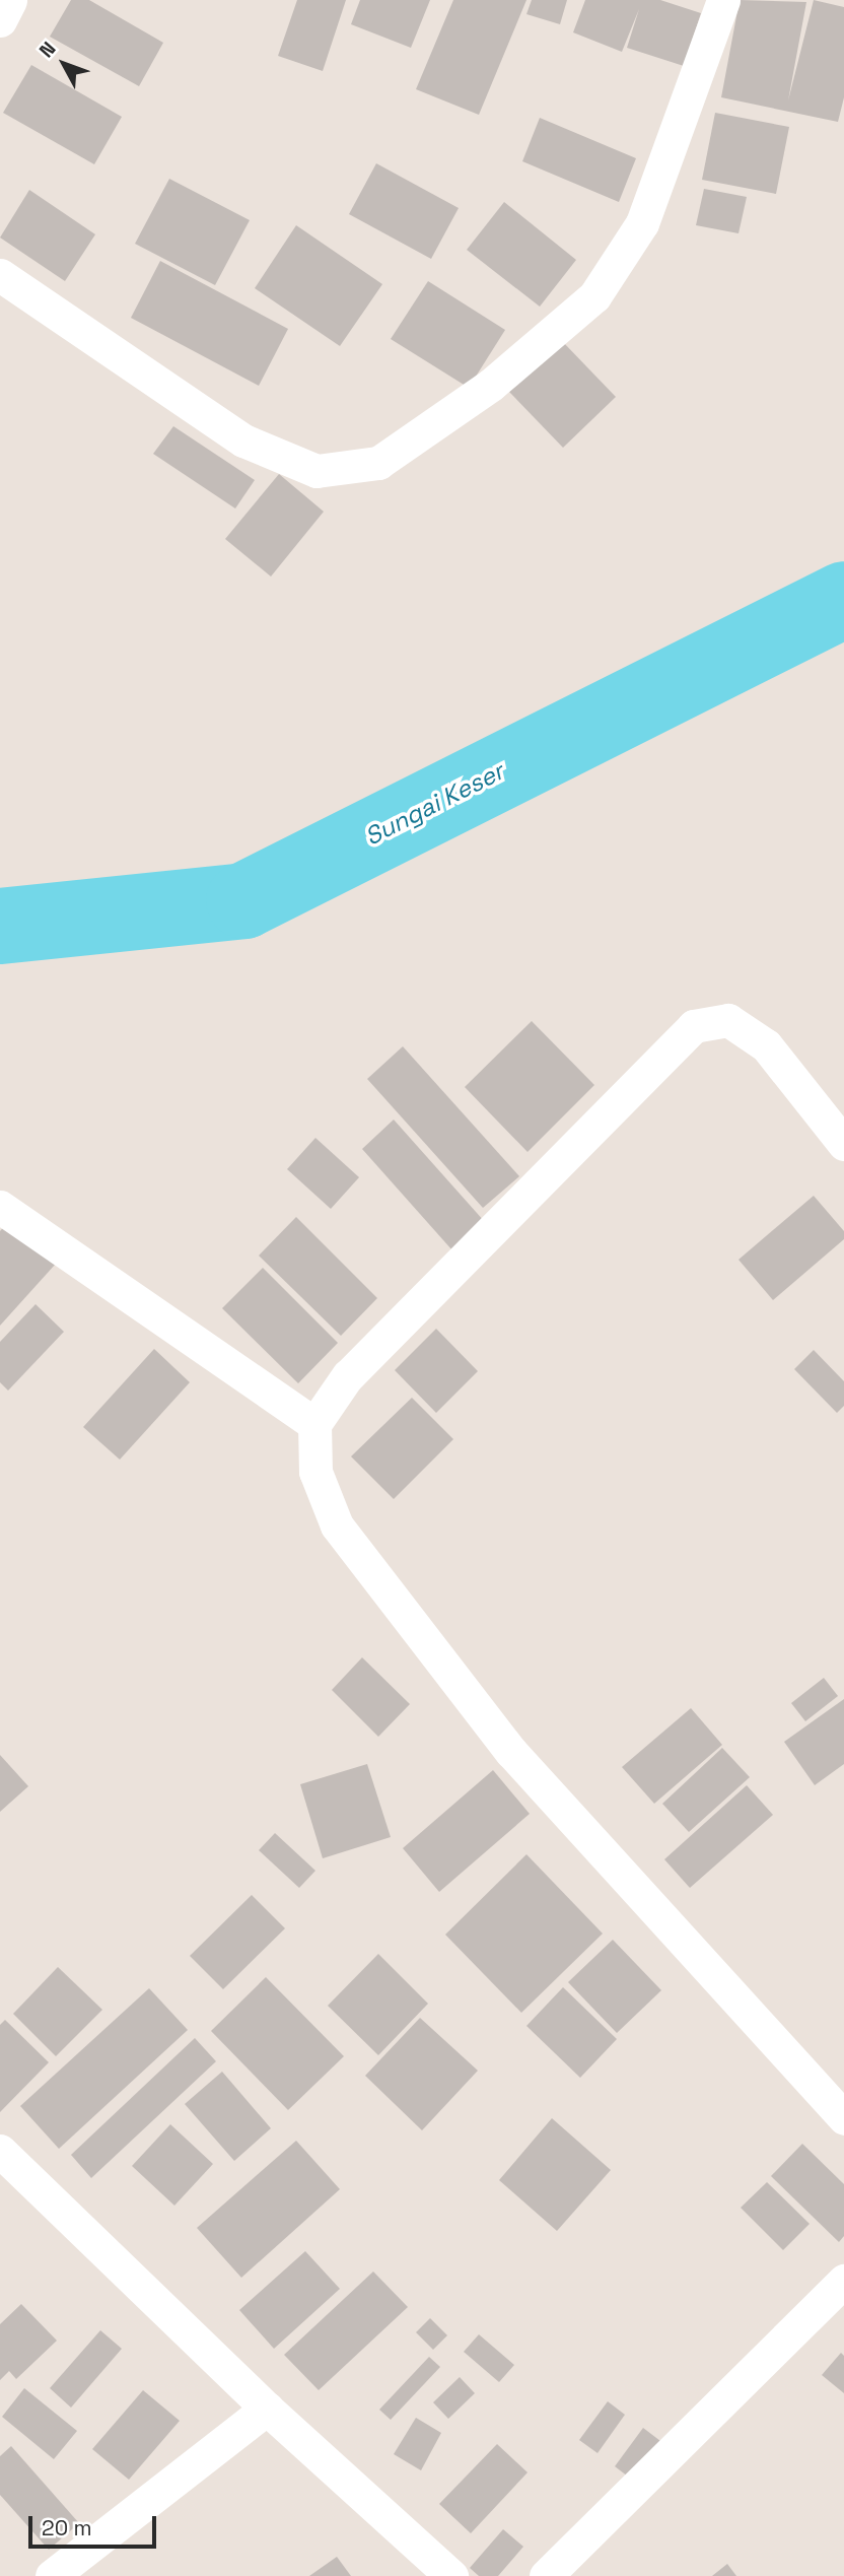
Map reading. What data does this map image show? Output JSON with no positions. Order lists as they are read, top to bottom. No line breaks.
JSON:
{"water":["Sungai Keser"],"scale_bar":"20 m","north":"top left"}
